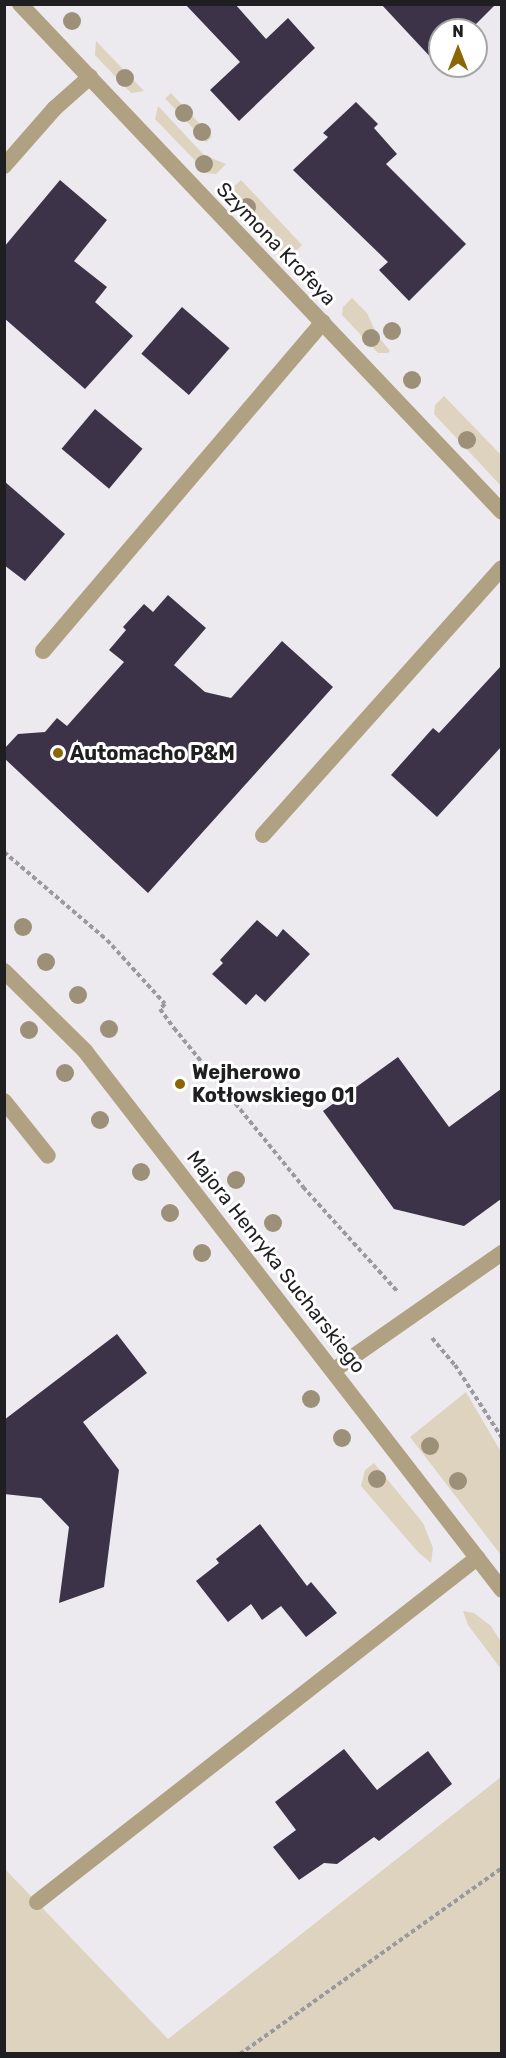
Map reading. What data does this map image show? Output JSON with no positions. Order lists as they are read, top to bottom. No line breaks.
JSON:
{"streets":{"street":["Szymona Krofeya","Majora Henryka Sucharskiego"]},"places":["Automacho P&M","Wejherowo Kotłowskiego 01"],"north":"top"}
